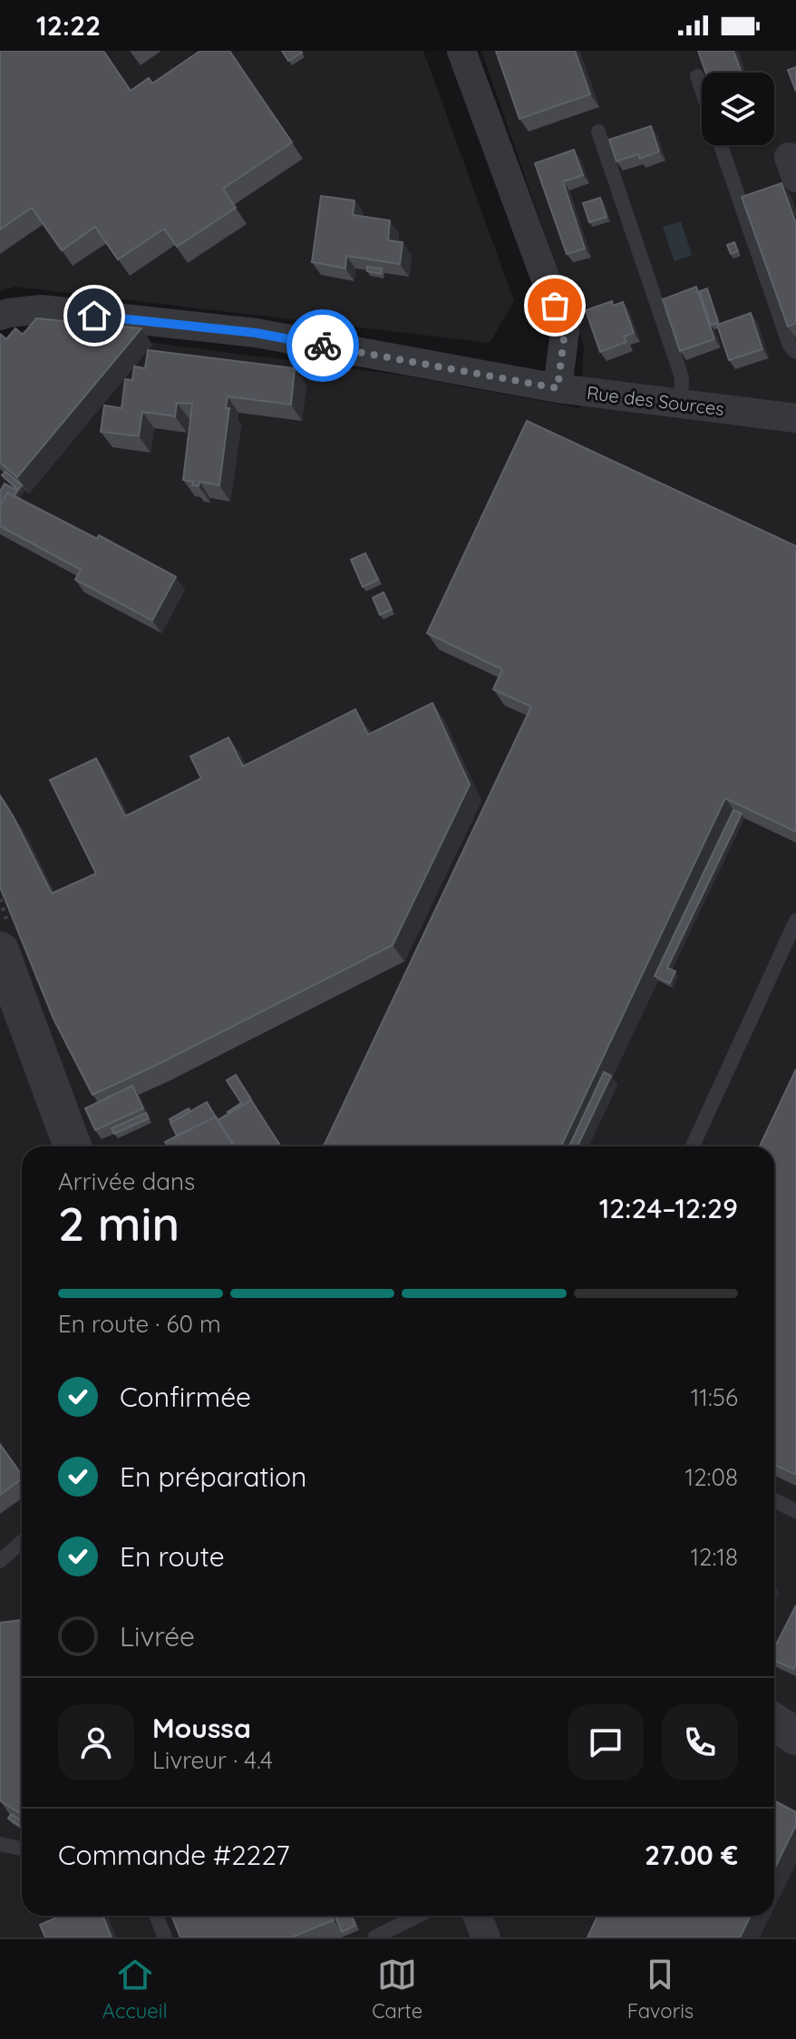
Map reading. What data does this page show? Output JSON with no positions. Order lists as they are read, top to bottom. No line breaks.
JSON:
{"streets":{"street":["Rue des Sources"]},"page":{"status":"12:22","heading":["2 min","Arrivée dans","12:24–12:29"],"panel":["Moussa","Livreur · 4.4","Commande #2227","27.00 €"],"bar":"En route · 60 m","list":[["Confirmée","11:56"],["En préparation","12:08"],["En route","12:18"],"Livrée"],"tabs":["Accueil","Carte","Favoris"]}}
